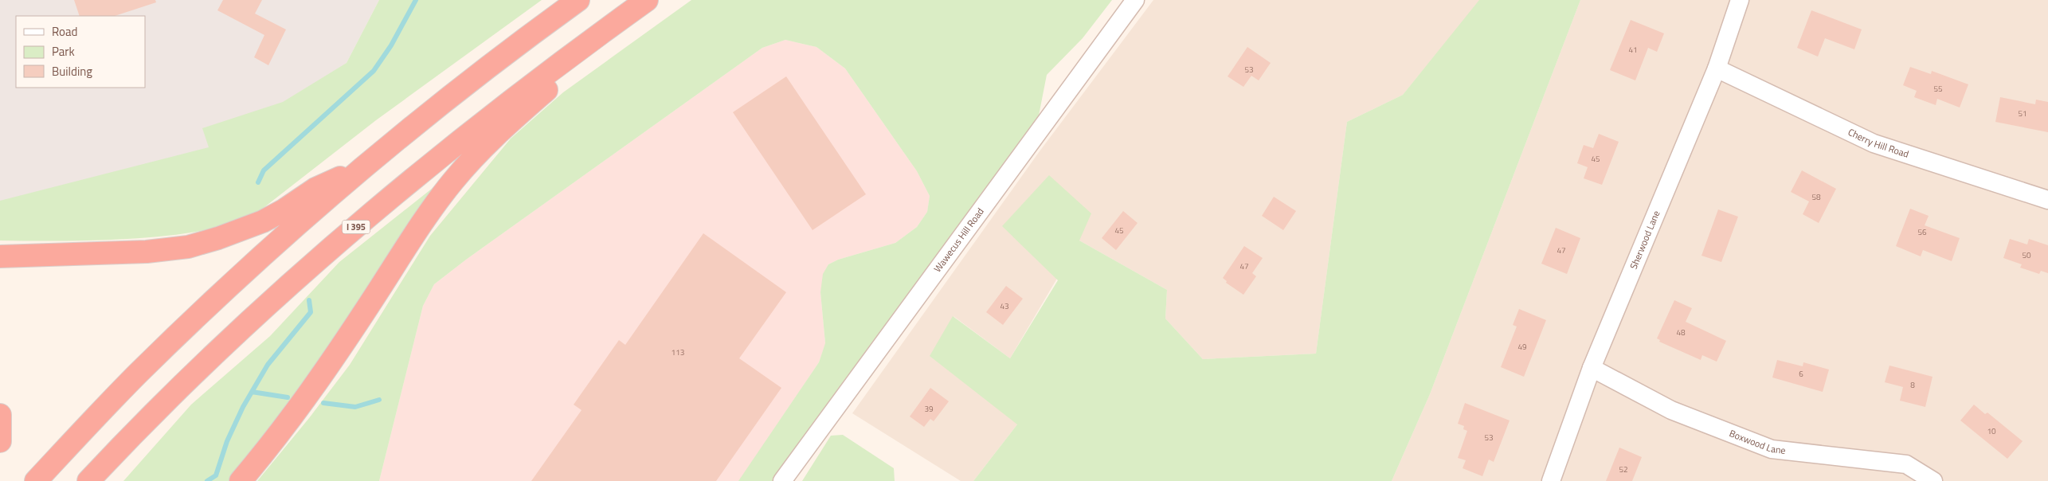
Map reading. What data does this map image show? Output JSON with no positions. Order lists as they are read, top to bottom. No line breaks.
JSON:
{"streets":{"highway":["I 395"],"street":["Cherry Hill Road","Wawecus Hill Road","Sherwood Lane","Boxwood Lane"]},"crossings":[["Cherry Hill Road","Sherwood Lane"],["Sherwood Lane","Boxwood Lane"]],"house_numbers":["41","53","55","51","45","58","45","56","47","50","47","43","48","49","113","6","8","39","10","53","52"],"legend":["Road","Park","Building"]}
